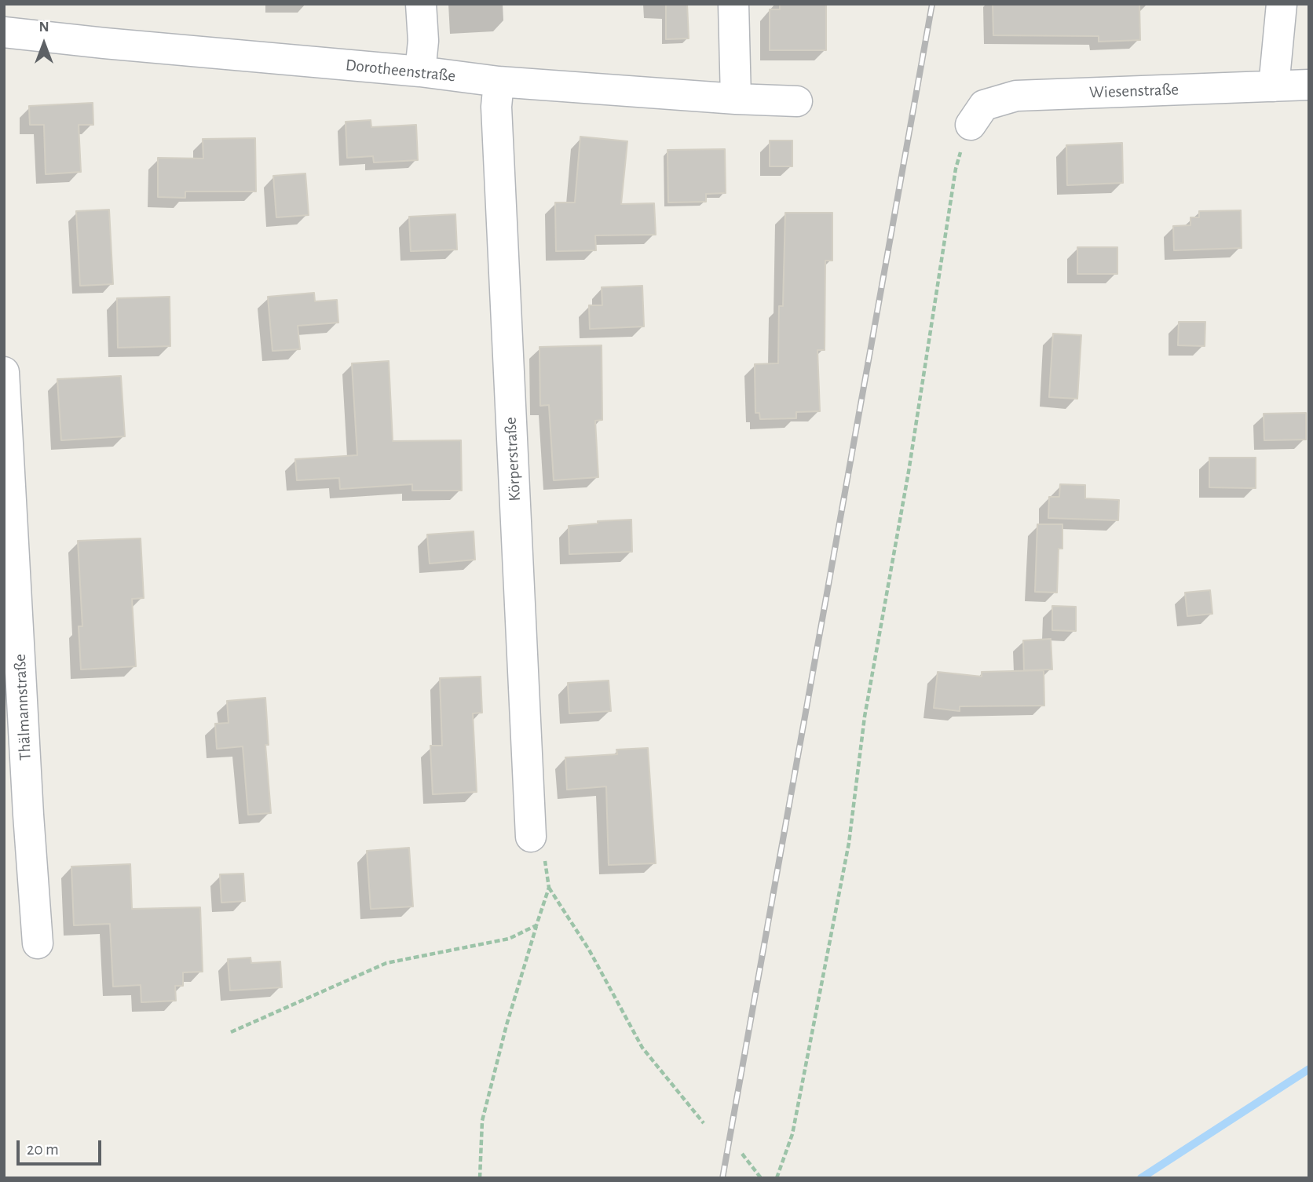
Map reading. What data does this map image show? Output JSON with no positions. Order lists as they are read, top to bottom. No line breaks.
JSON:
{"streets":{"street":["Dorotheenstraße","Wiesenstraße","Körperstraße","Thälmannstraße"]},"crossings":[["Dorotheenstraße","Körperstraße"]],"scale_bar":"20 m","north":"top"}
